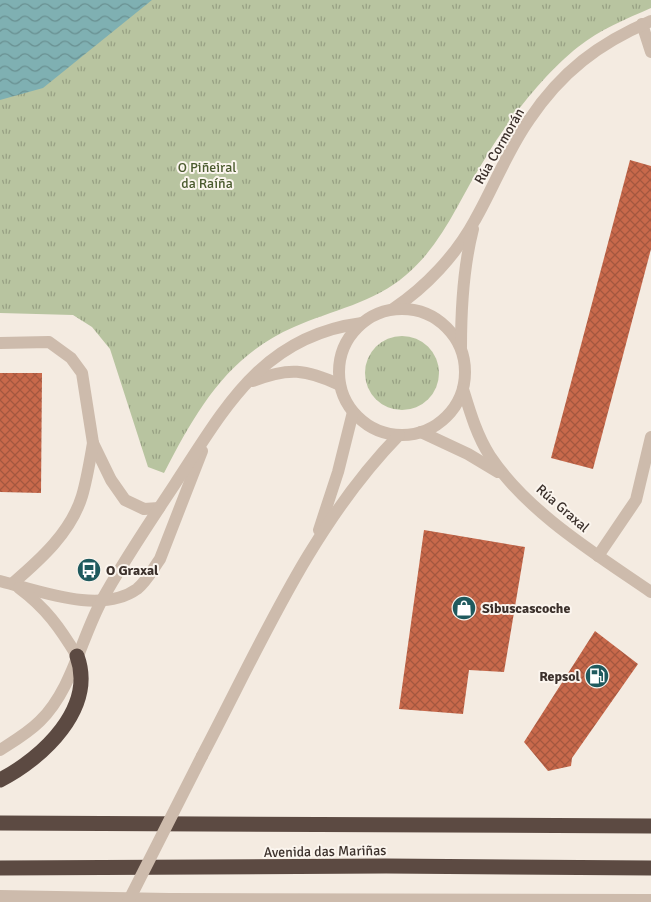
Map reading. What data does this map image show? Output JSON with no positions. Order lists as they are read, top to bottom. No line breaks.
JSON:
{"streets":{"highway":["Avenida das Mariñas"],"street":["Rúa Cormorán","Rúa Graxal"]},"crossings":[["Rúa Cormorán","Rúa Graxal"]],"parks":["O Piñeiral da Raíña"],"places":{"bus stop":["O Graxal"],"shop":["Sibuscascoche"],"fuel station":["Repsol"]}}
